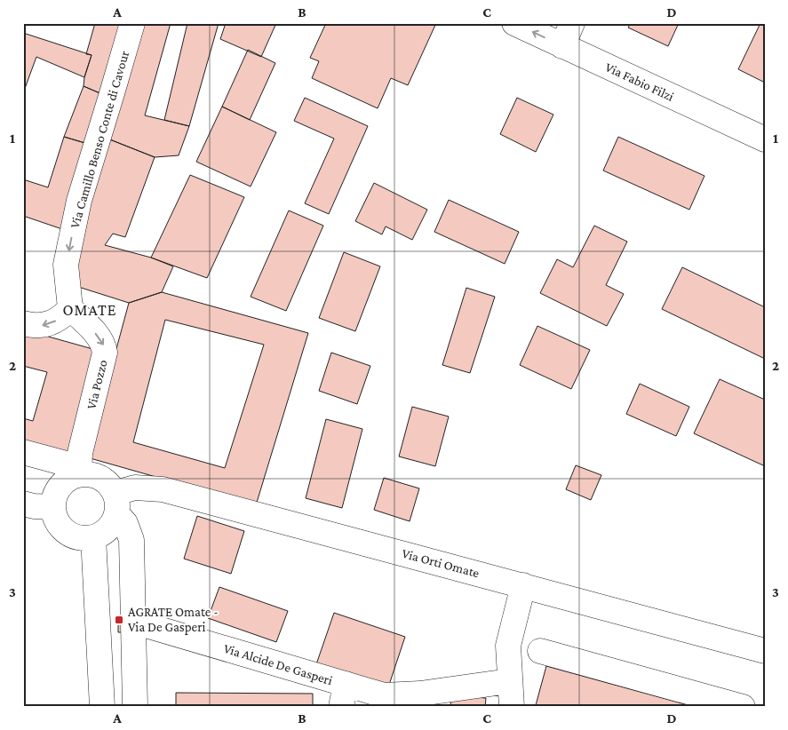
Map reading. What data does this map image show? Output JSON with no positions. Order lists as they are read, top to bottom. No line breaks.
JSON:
{"streets":{"street":["Via Fabio Filzi","Via Camillo Benso Conte di Cavour","Via Pozzo","Via Orti Omate","Via Alcide De Gasperi"]},"crossings":[["Via Camillo Benso Conte di Cavour","Via Pozzo"],["Via Pozzo","Via Orti Omate"]],"one_way":["Via Camillo Benso Conte di Cavour","Via Pozzo"],"districts":["OMATE"],"places":{"transit":["AGRATE Omate - Via De Gasperi"]},"grid":{"columns":["A","B","C","D"],"rows":["1","2","3"]}}
